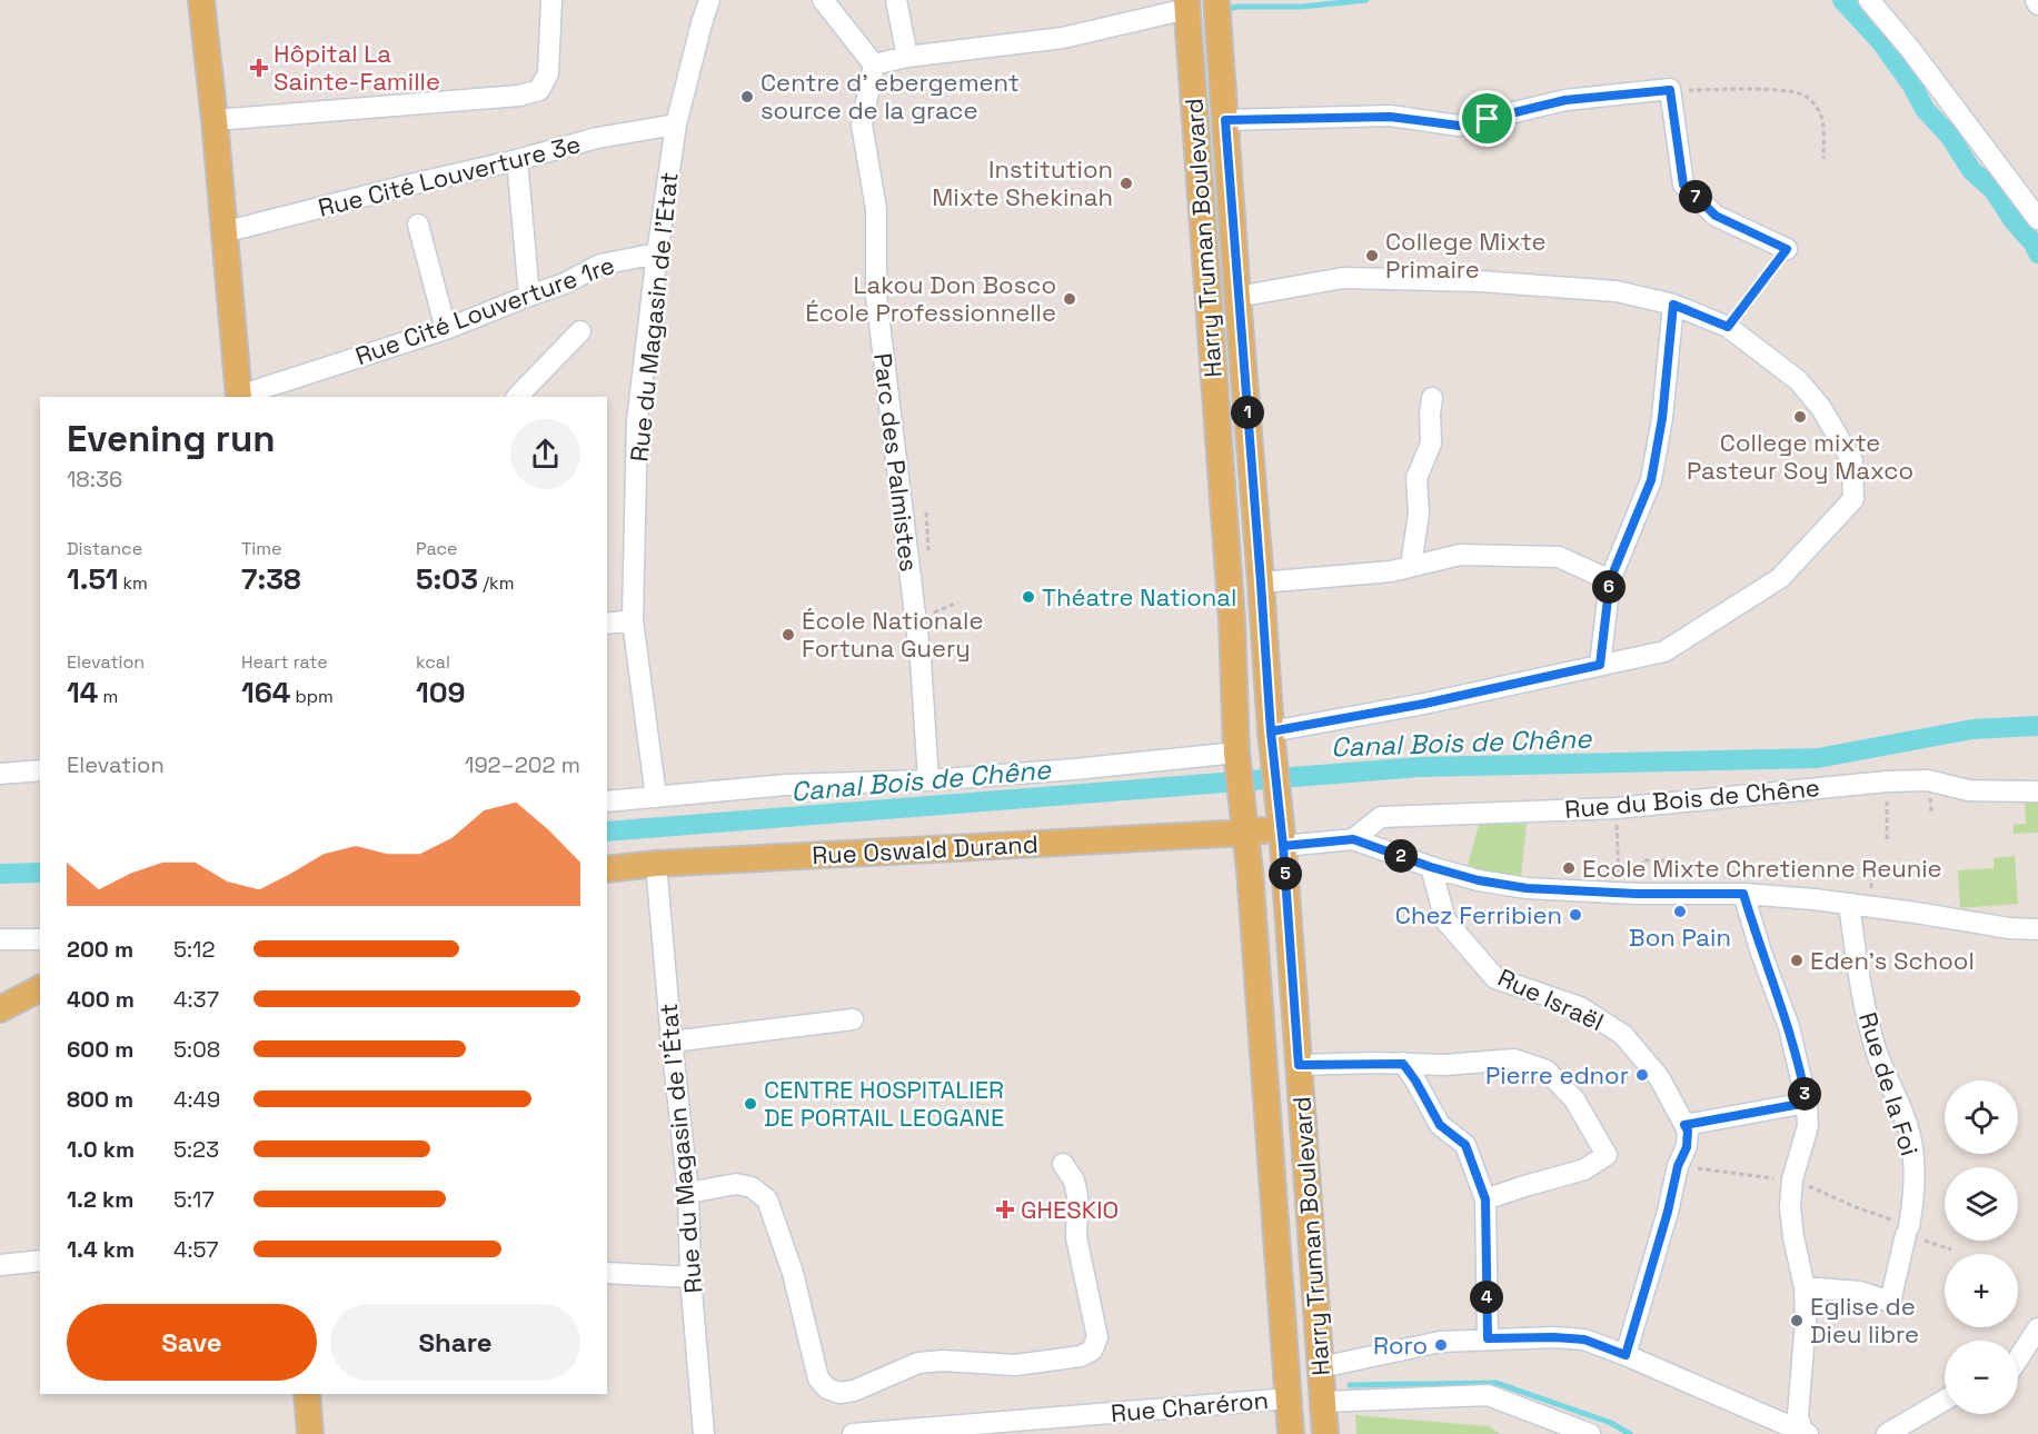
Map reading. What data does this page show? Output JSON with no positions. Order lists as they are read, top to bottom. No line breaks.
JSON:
{"streets":{"main road":["Harry Truman Boulevard","Rue Oswald Durand"],"street":["Rue Cité Louverture 3e","Rue Cité Louverture 1re","Rue du Magasin de l'Etat","Parc des Palmistes","Rue du Bois de Chêne","Rue Israël","Rue de la Foi","Rue du Magasin de l'État","Rue Charéron"]},"crossings":[["Rue Cité Louverture 3e","Rue du Magasin de l'Etat"],["Harry Truman Boulevard","Rue Oswald Durand"],["Harry Truman Boulevard","Rue Charéron"],["Rue Cité Louverture 1re","Rue du Magasin de l'Etat"],["Rue Oswald Durand","Rue du Magasin de l'État"]],"water":["Canal Bois de Chêne"],"places":{"health":["Hôpital La Sainte-Famille","GHESKIO"],"other":["Centre d' ebergement source de la grace","Institution Mixte Shekinah","College Mixte Primaire","Lakou Don Bosco École Professionnelle","College mixte Pasteur Soy Maxco","Théatre National","École Nationale Fortuna Guery","Ecole Mixte Chretienne Reunie","Bon Pain","Chez Ferribien","Eden's School","Pierre ednor","CENTRE HOSPITALIER DE PORTAIL LEOGANE","Eglise de Dieu libre","Roro"]},"page":{"pins":["7","1","6","2","5","3","4"],"heading":["Evening run","18:36"],"stats":[["Distance","1.51 km"],["Time","7:38"],["Pace","5:03 /km"],["Elevation","14 m"],["Heart rate","164 bpm"],["kcal","109"]],"chart":["Elevation","192–202 m"],"list":[{"name":"200 m","note":"5:12"},{"name":"400 m","note":"4:37"},{"name":"600 m","note":"5:08"},{"name":"800 m","note":"4:49"},{"name":"1.0 km","note":"5:23"},{"name":"1.2 km","note":"5:17"},{"name":"1.4 km","note":"4:57"}],"map_buttons":["+","−"],"buttons":["Save","Share"]}}
